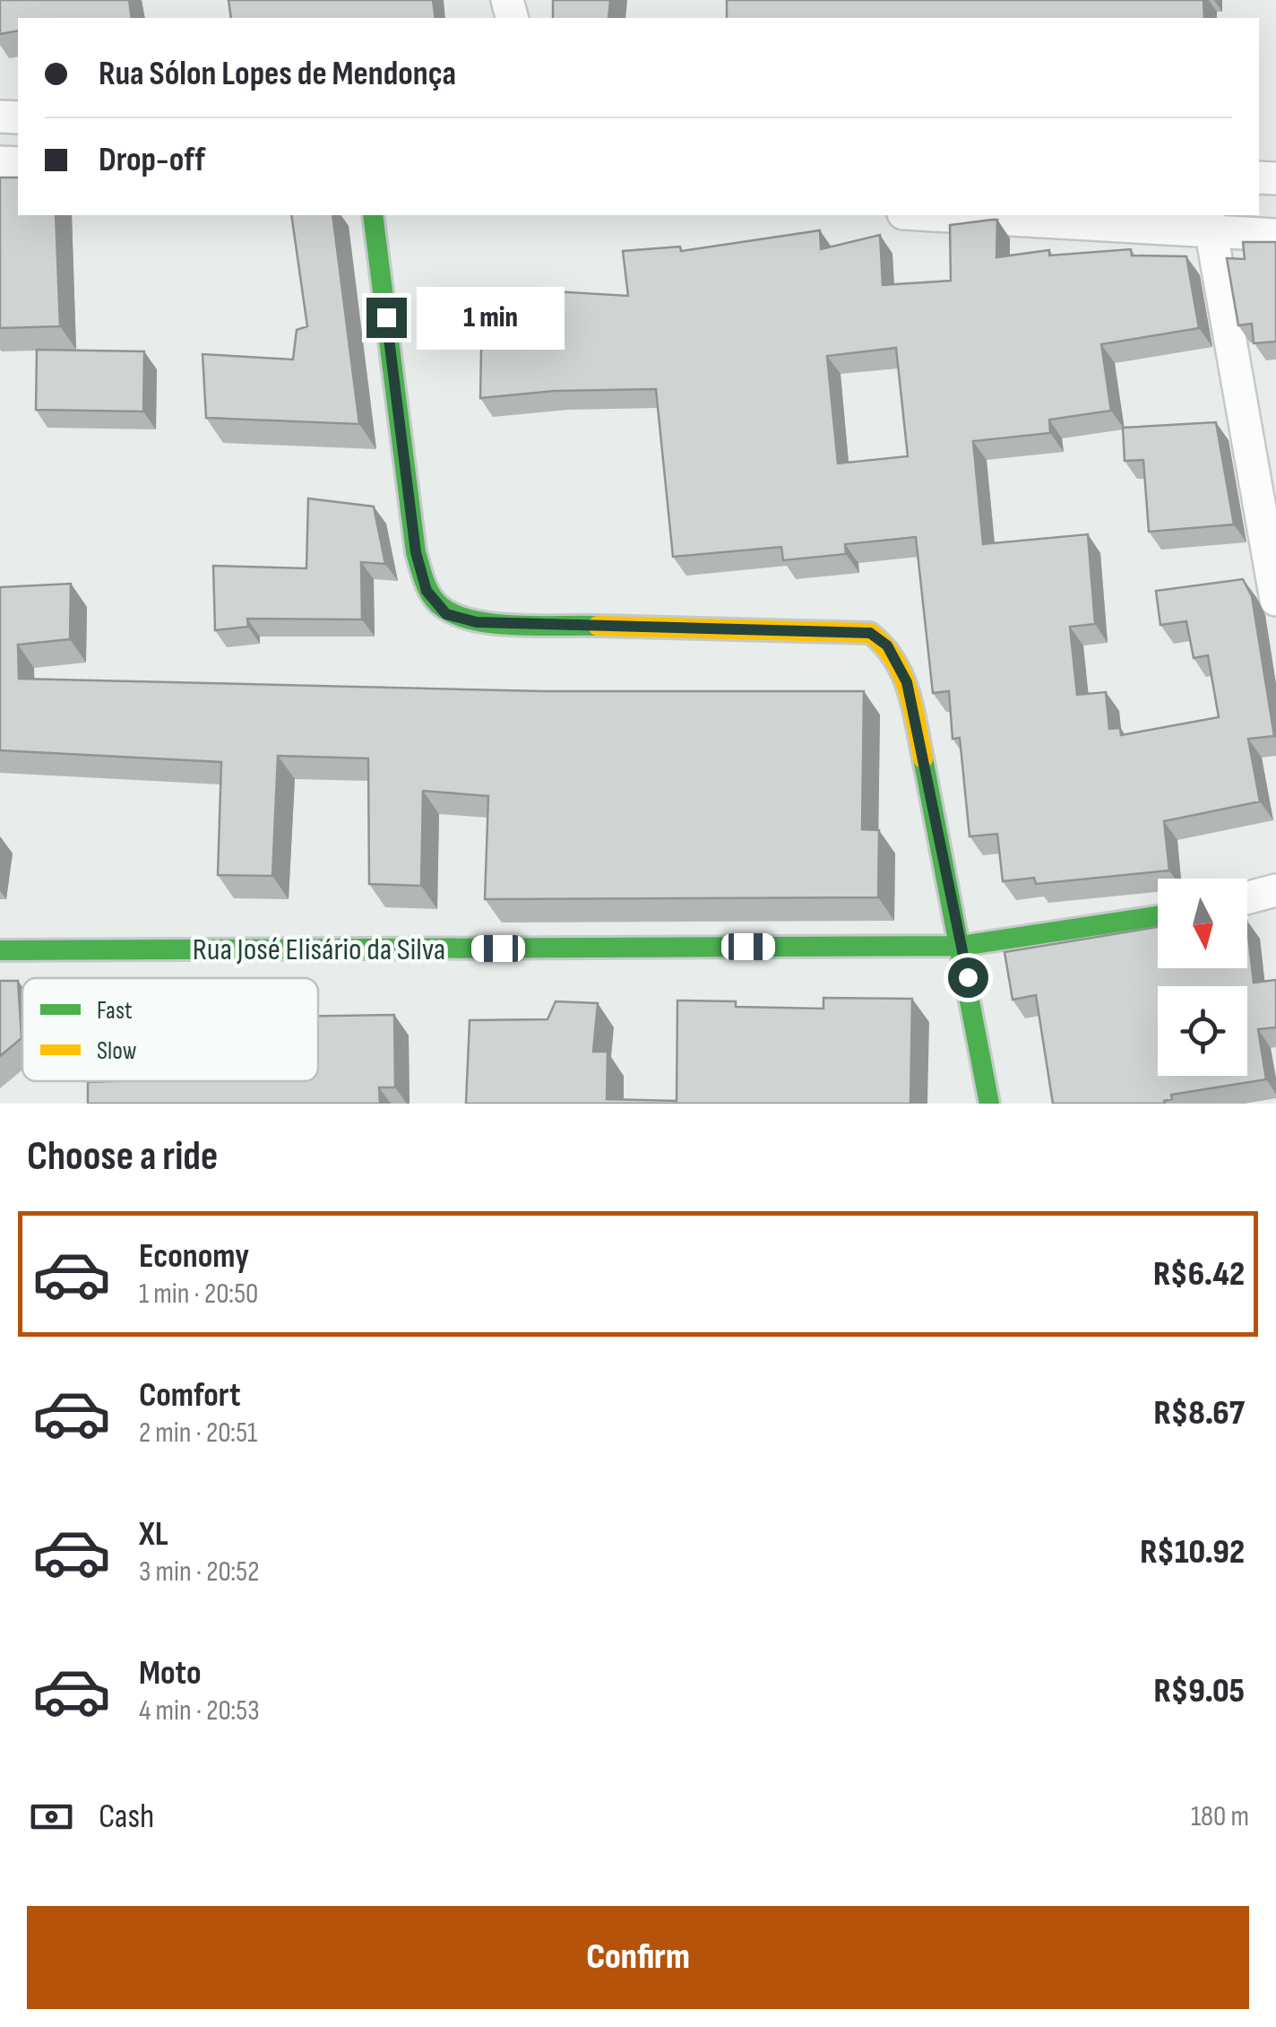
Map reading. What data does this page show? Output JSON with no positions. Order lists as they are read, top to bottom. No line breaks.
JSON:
{"streets":{"street":["Rua José Elisário da Silva"]},"legend":["Fast","Slow"],"north":"bottom","page":{"banner":["Rua Sólon Lopes de Mendonça","Drop-off"],"bubble":"1 min","heading":"Choose a ride","list":[{"name":"Economy","note":"1 min · 20:50","value":"R$6.42"},{"name":"Comfort","note":"2 min · 20:51","value":"R$8.67"},{"name":"XL","note":"3 min · 20:52","value":"R$10.92"},{"name":"Moto","note":"4 min · 20:53","value":"R$9.05"}],"pay":["Cash","180 m"],"buttons":"Confirm"}}
